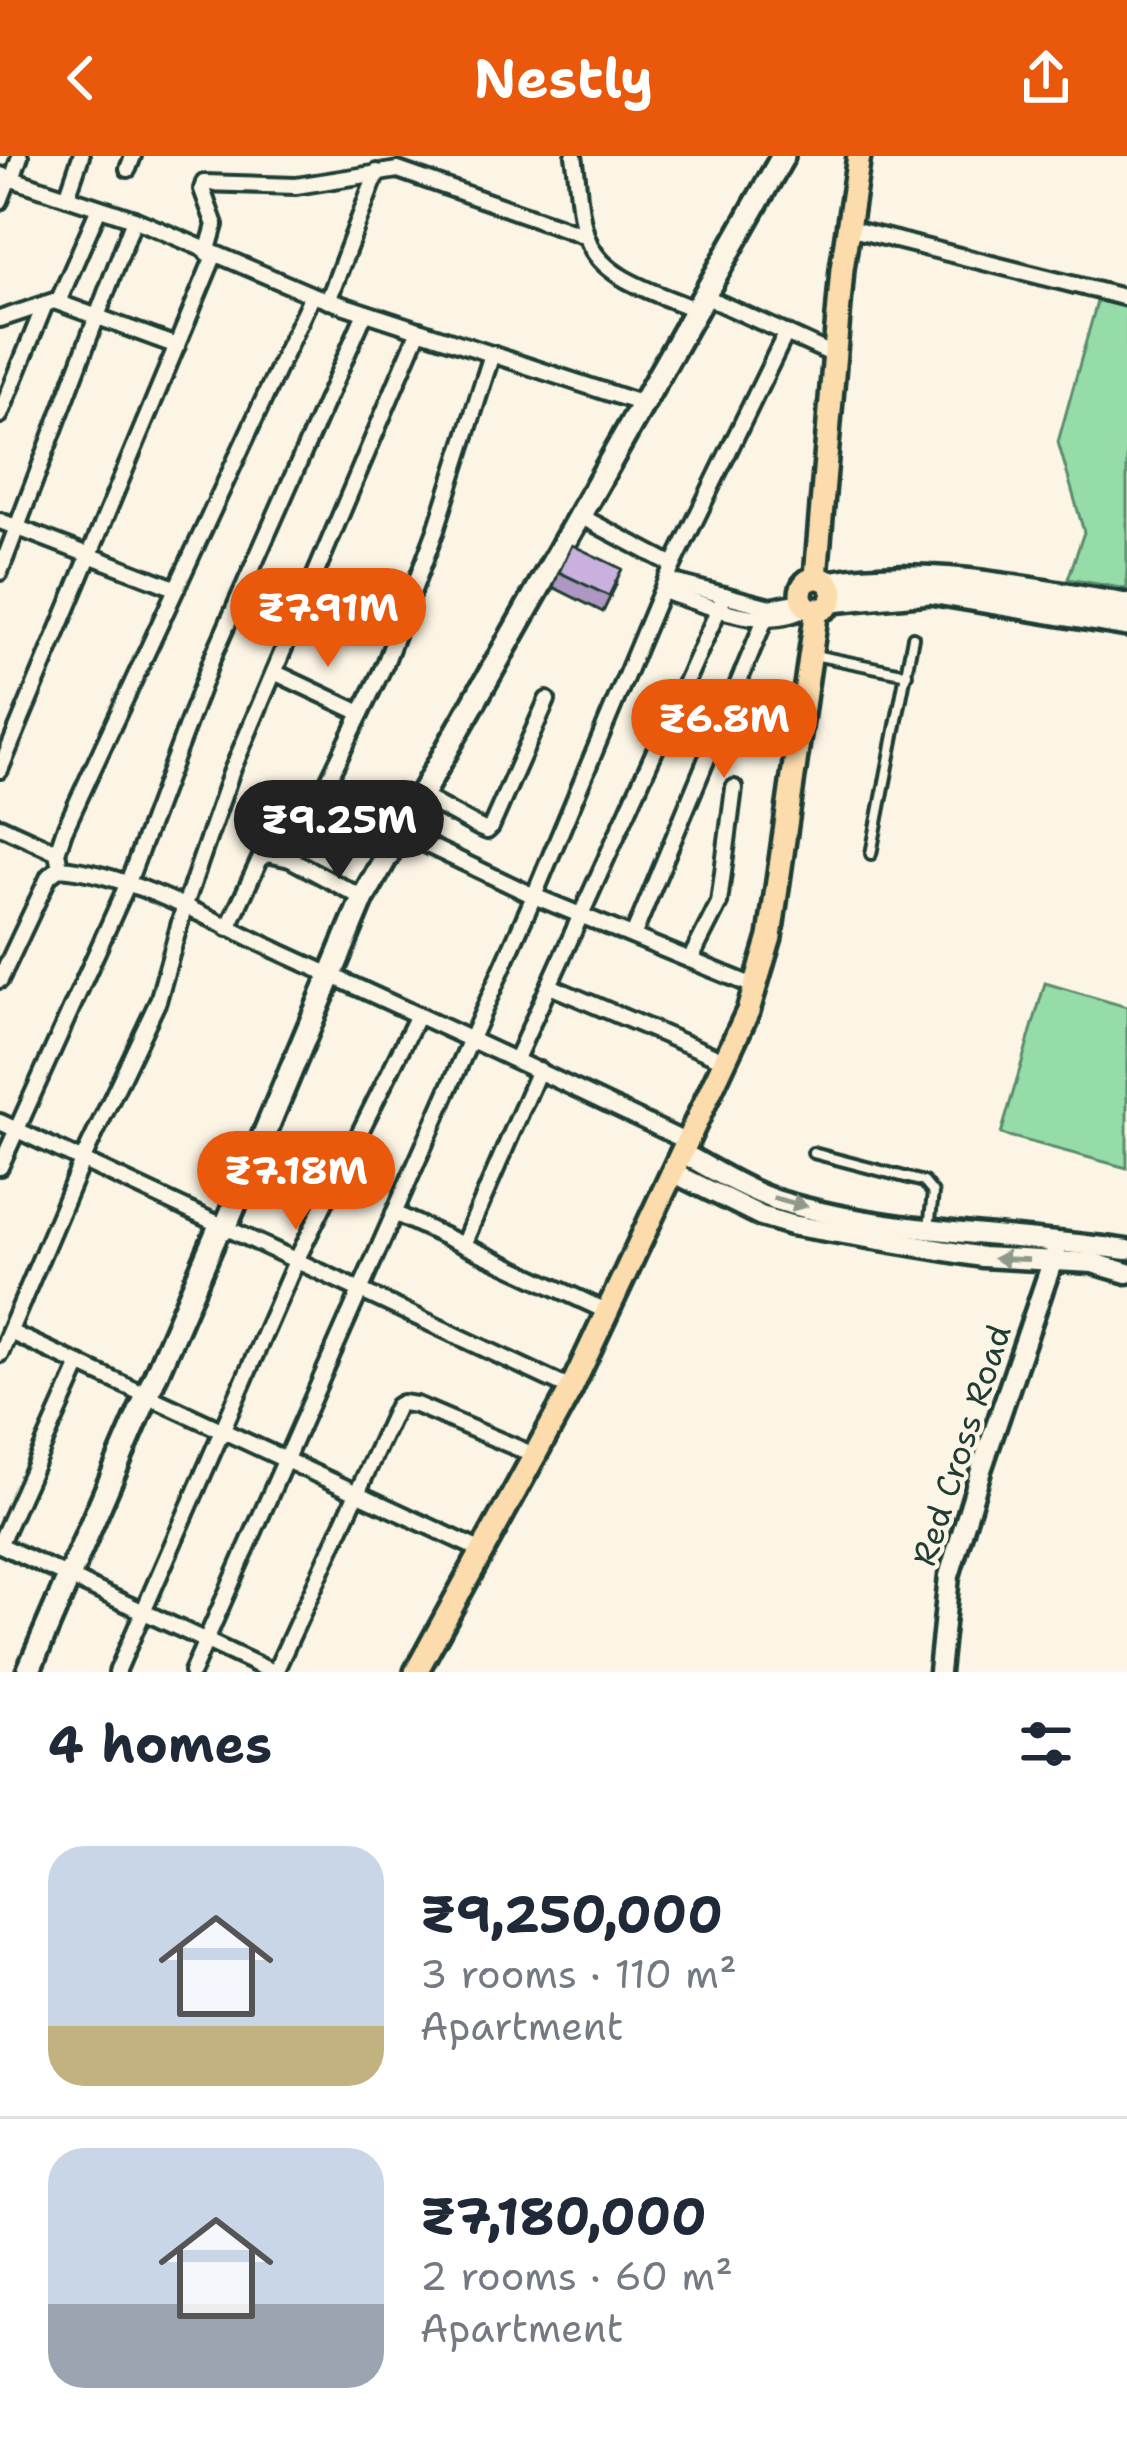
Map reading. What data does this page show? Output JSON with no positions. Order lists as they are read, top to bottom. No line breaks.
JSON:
{"streets":{"street":["Red Cross Road"]},"page":{"header":"Nestly","price":["₹7.91M","₹6.8M","₹9.25M","₹7.18M"],"heading":"4 homes","list":[{"name":"₹9,250,000","note":"3 rooms · 110 m² · Apartment"},{"name":"₹7,180,000","note":"2 rooms · 60 m² · Apartment"}]}}
